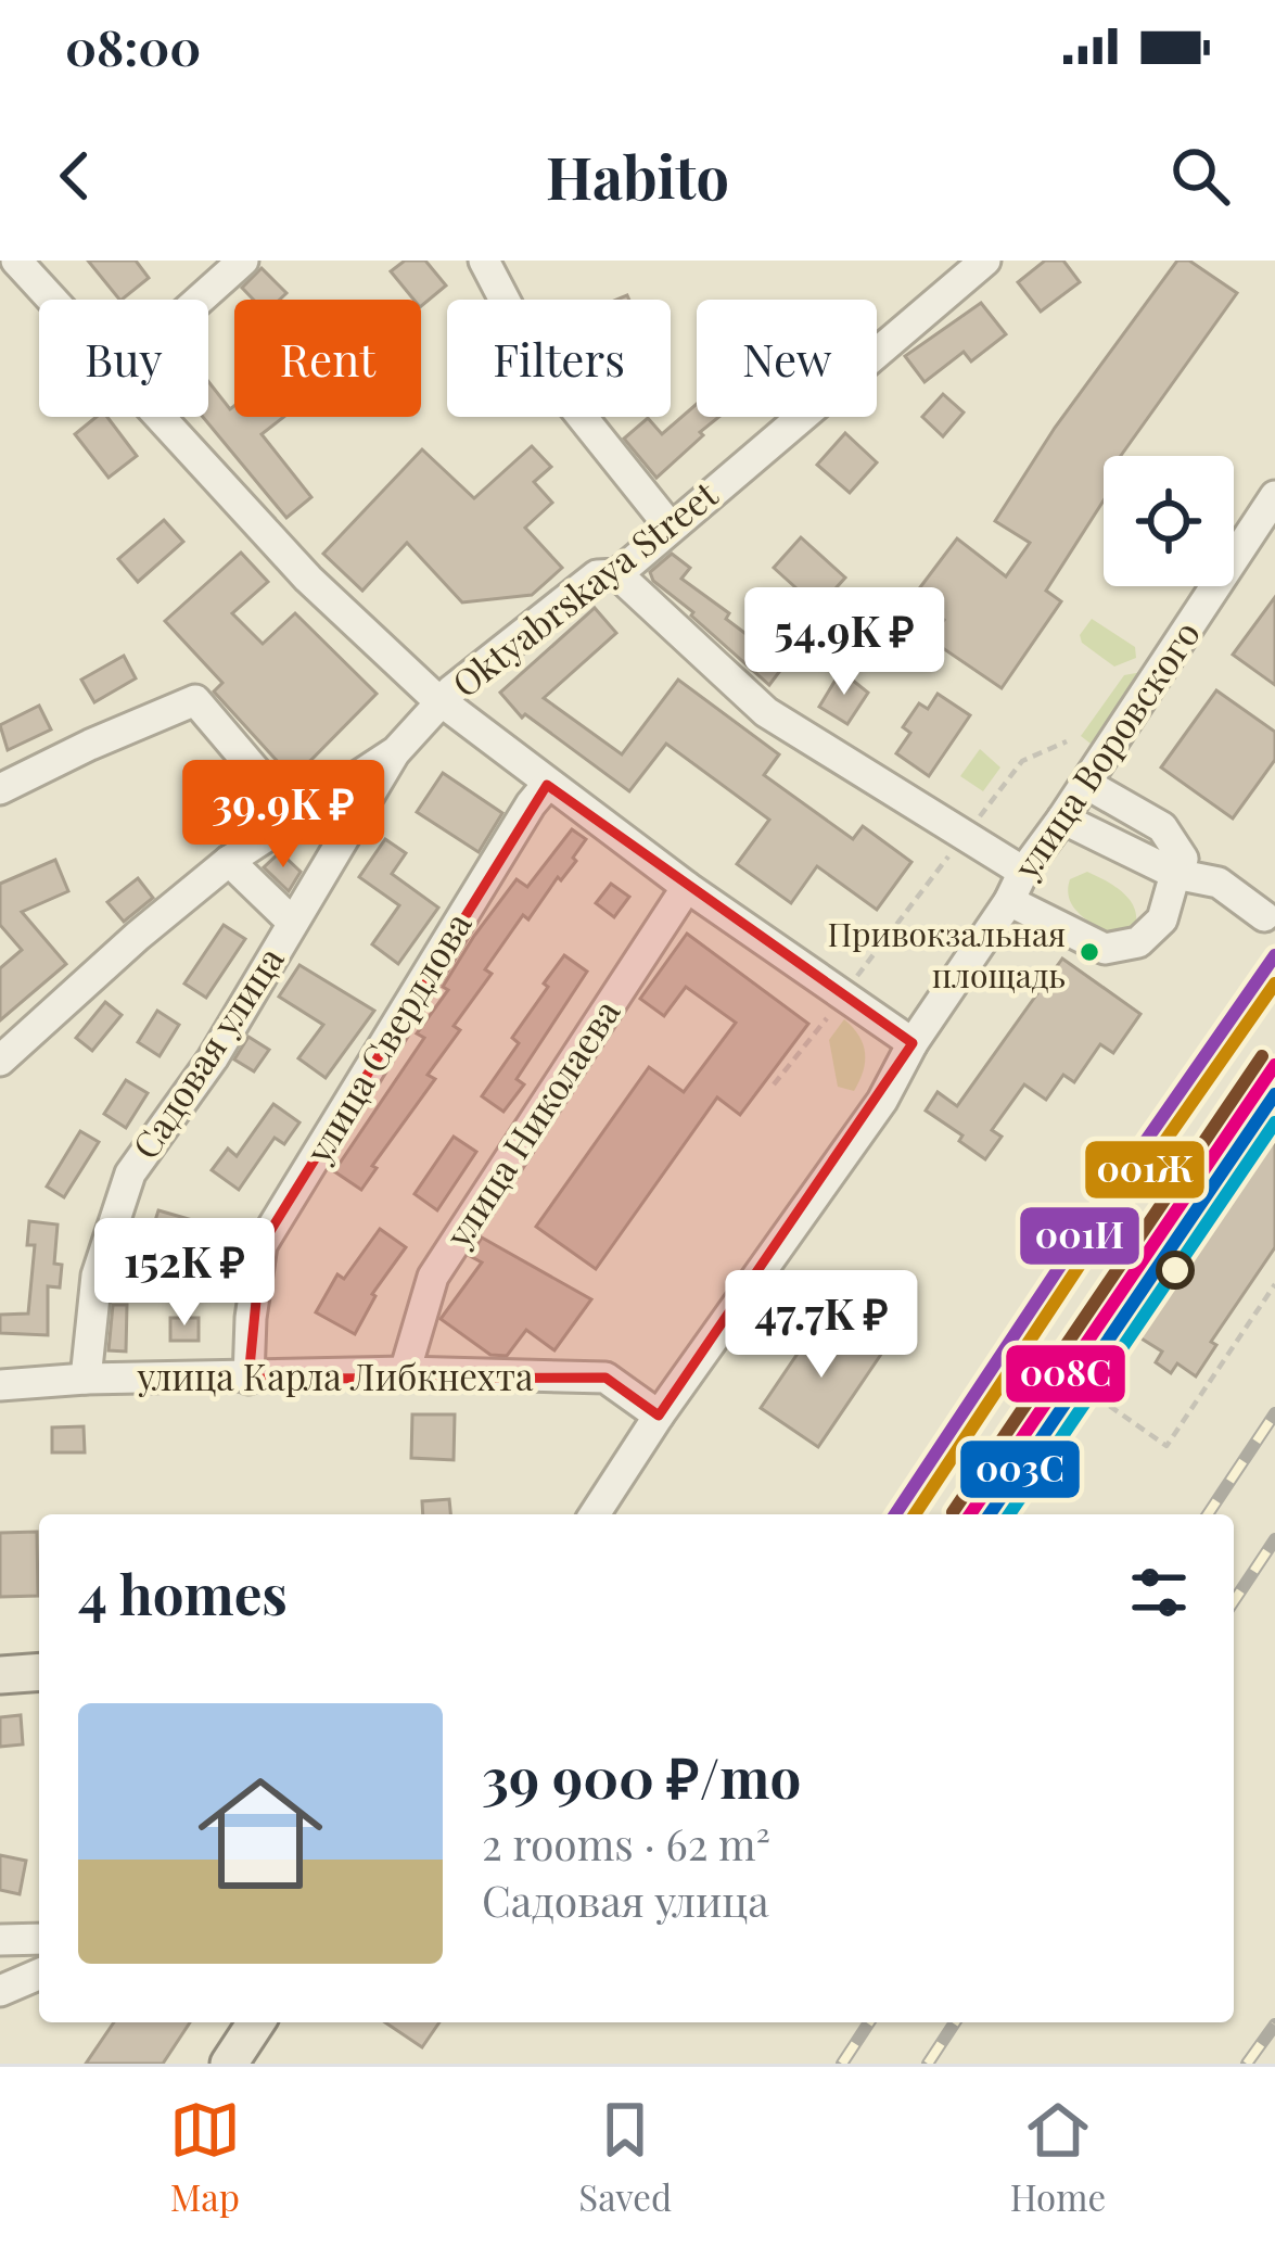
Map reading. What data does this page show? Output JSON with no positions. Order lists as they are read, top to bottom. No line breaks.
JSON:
{"streets":{"street":["Oktyabrskaya Street","улица Воровского","улица Свердлова","Садовая улица","улица Николаева","улица Карла Либкнехта"]},"crossings":[["Oktyabrskaya Street","Садовая улица"],["улица Воровского","улица Карла Либкнехта"],["улица Свердлова","улица Карла Либкнехта"],["Садовая улица","улица Карла Либкнехта"],["улица Николаева","улица Карла Либкнехта"]],"places":["Привокзальная площадь"],"lines":["transit line 001И","transit line 001Ж","transit line 008С","transit line 003С"],"page":{"status":"08:00","header":"Habito","chip":["Buy","Rent","Filters","New"],"price":["54.9K ₽","39.9K ₽","152K ₽","47.7K ₽"],"heading":"4 homes","list":[{"name":"39 900 ₽/mo","note":"2 rooms · 62 m² · Садовая улица"}],"tabs":["Map","Saved","Home"]}}
